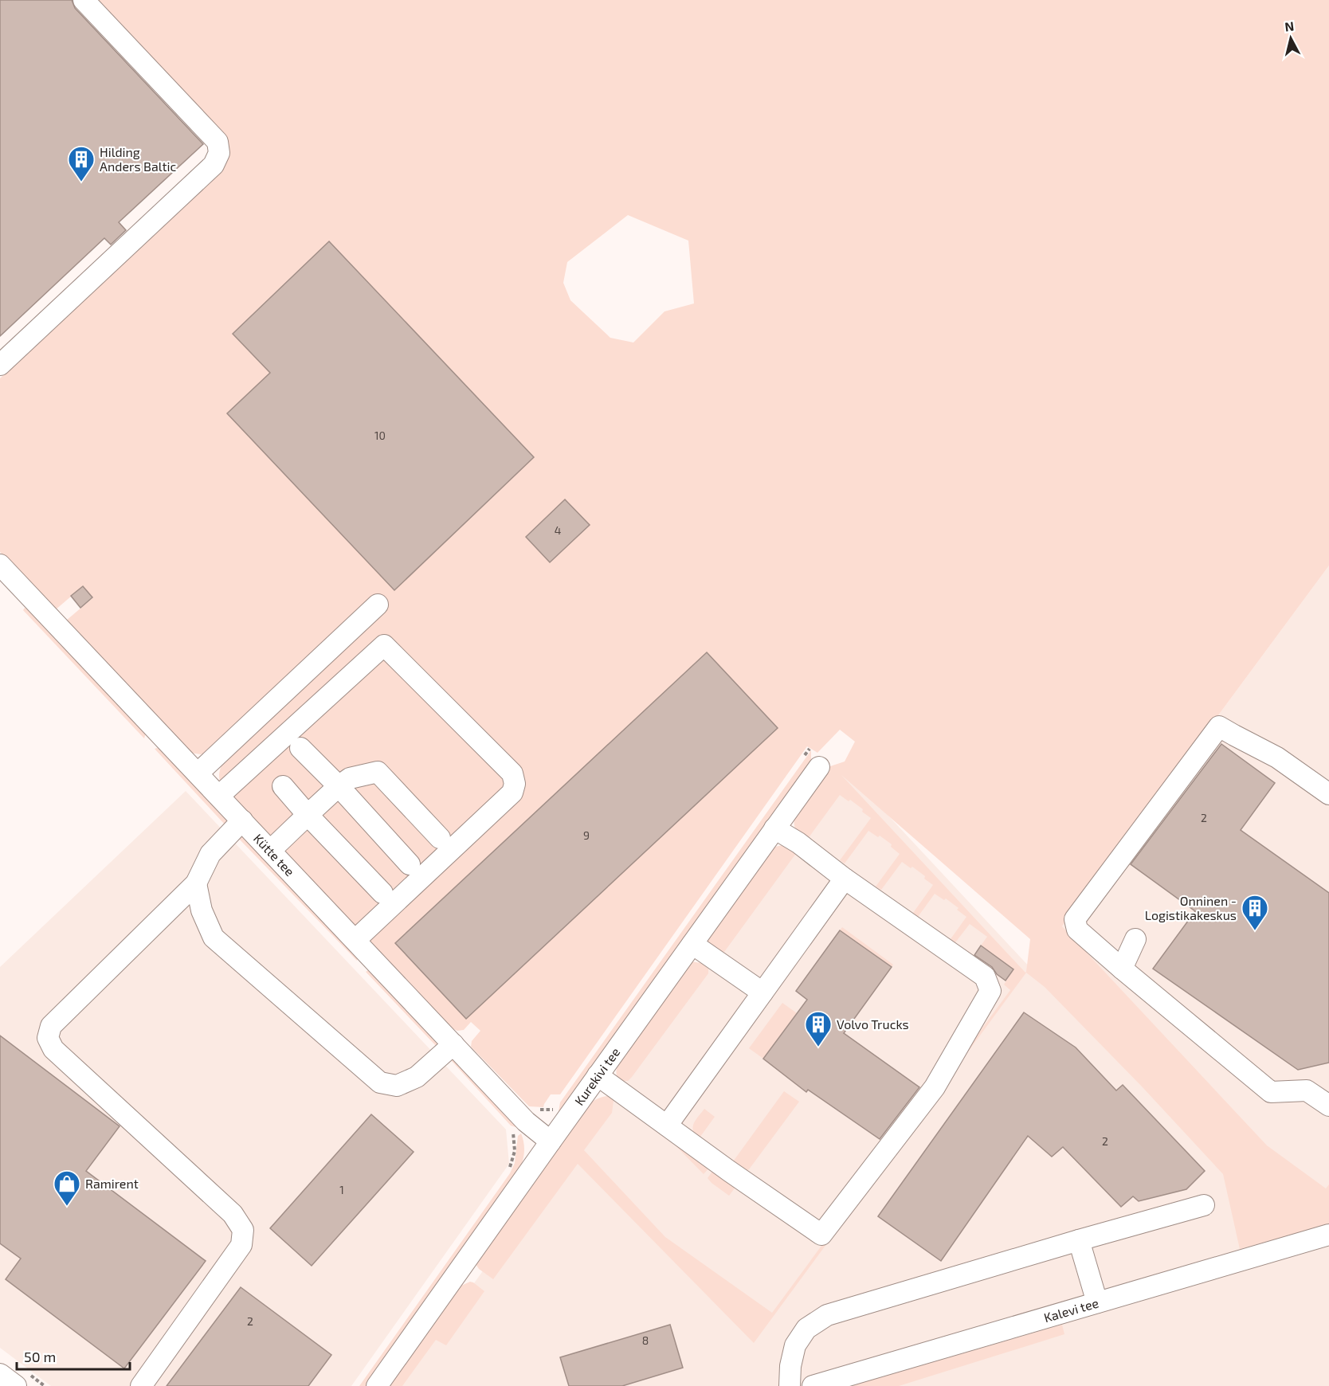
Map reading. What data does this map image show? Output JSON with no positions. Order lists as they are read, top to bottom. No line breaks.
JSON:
{"streets":{"street":["Kütte tee","Kurekivi tee","Kalevi tee"]},"crossings":[["Kütte tee","Kurekivi tee"]],"places":{"building":["Hilding Anders Baltic","Onninen - Logistikakeskus","Volvo Trucks"],"shop":["Ramirent"]},"house_numbers":["10","4","2","9","2","1","2","8"],"scale_bar":"50 m","north":"top"}
